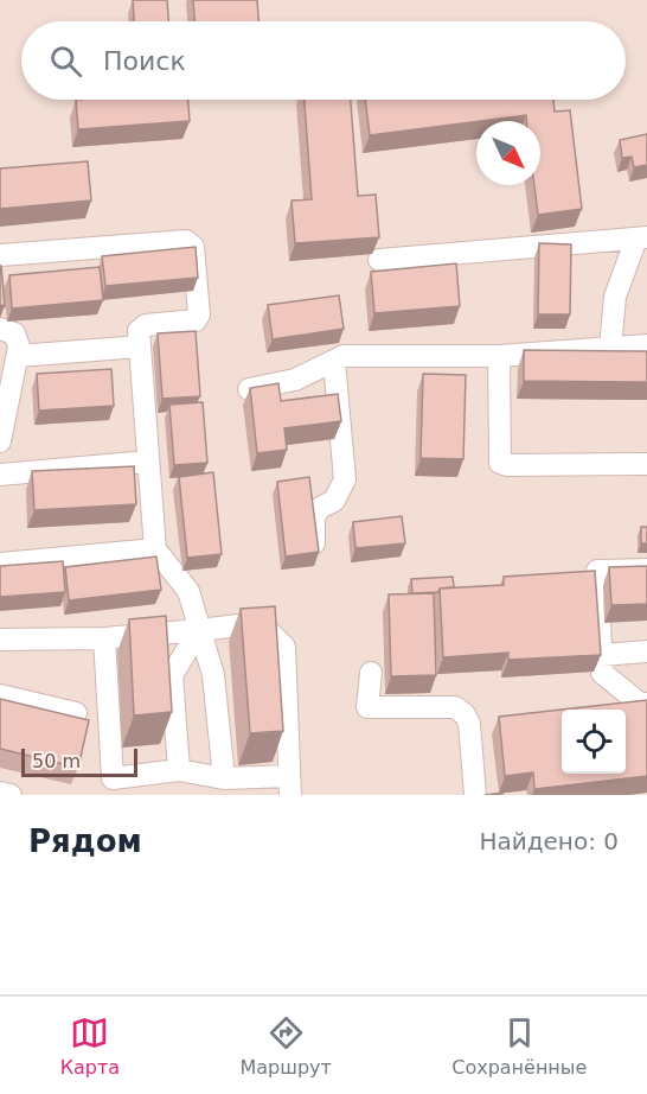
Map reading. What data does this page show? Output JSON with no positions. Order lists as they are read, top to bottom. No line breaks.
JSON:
{"scale_bar":"50 m","north":"bottom right","page":{"search":"Поиск","scale":"50 m","heading":["Рядом","Найдено: 0"],"nav":["Карта","Маршрут","Сохранённые"]}}
